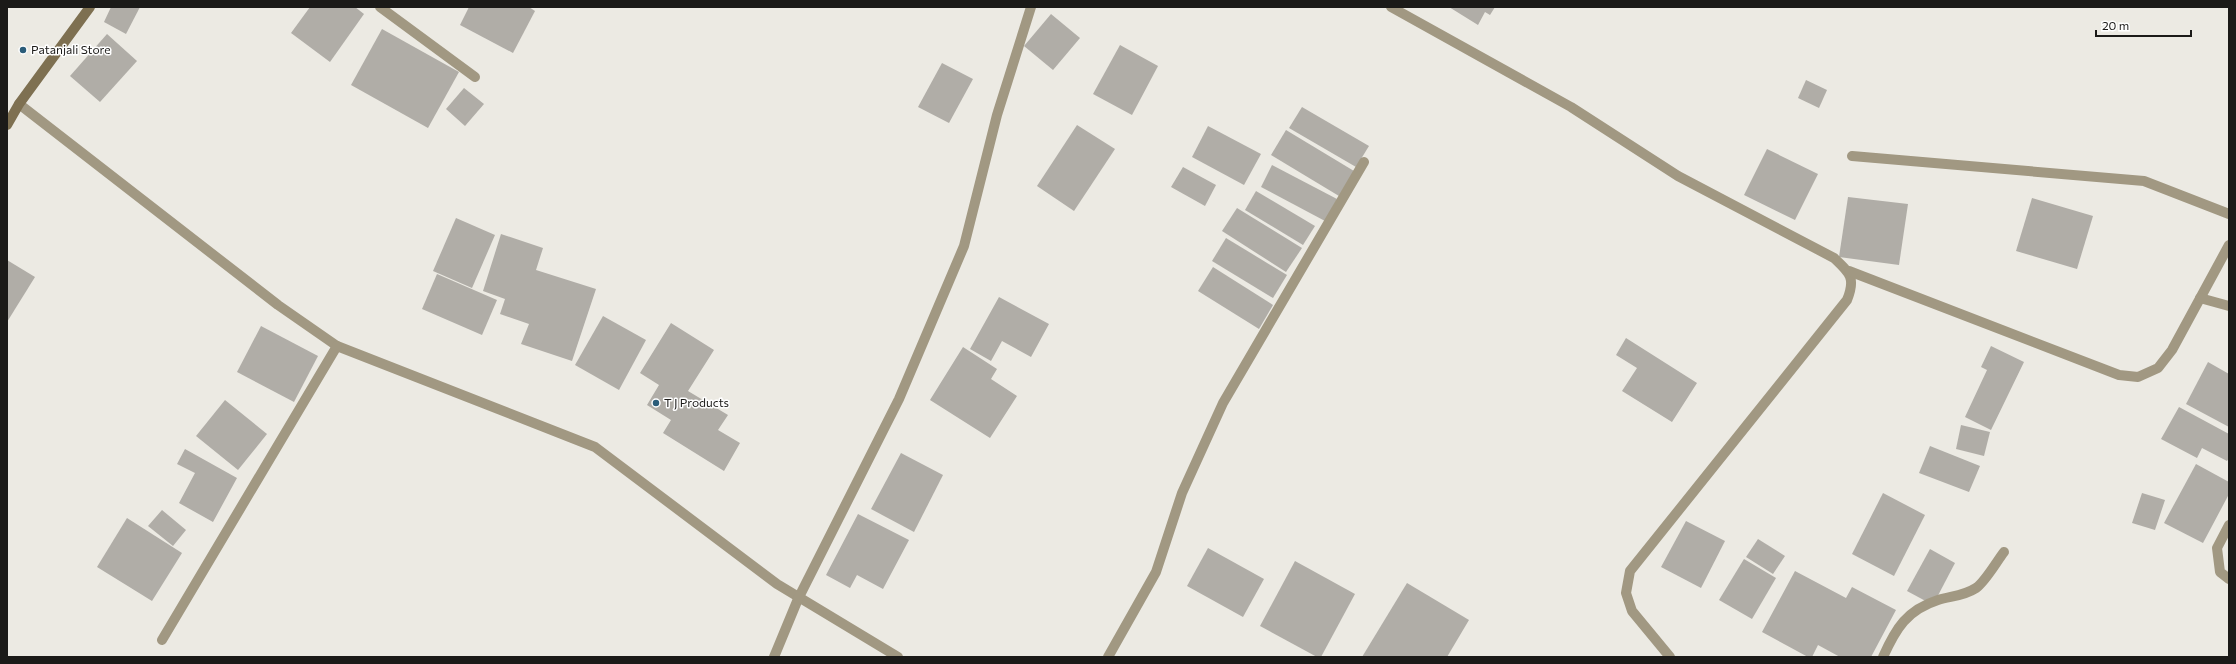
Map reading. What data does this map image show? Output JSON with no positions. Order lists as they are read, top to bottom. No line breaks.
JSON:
{"places":["Patanjali Store","T J Products"],"scale_bar":"20 m"}
